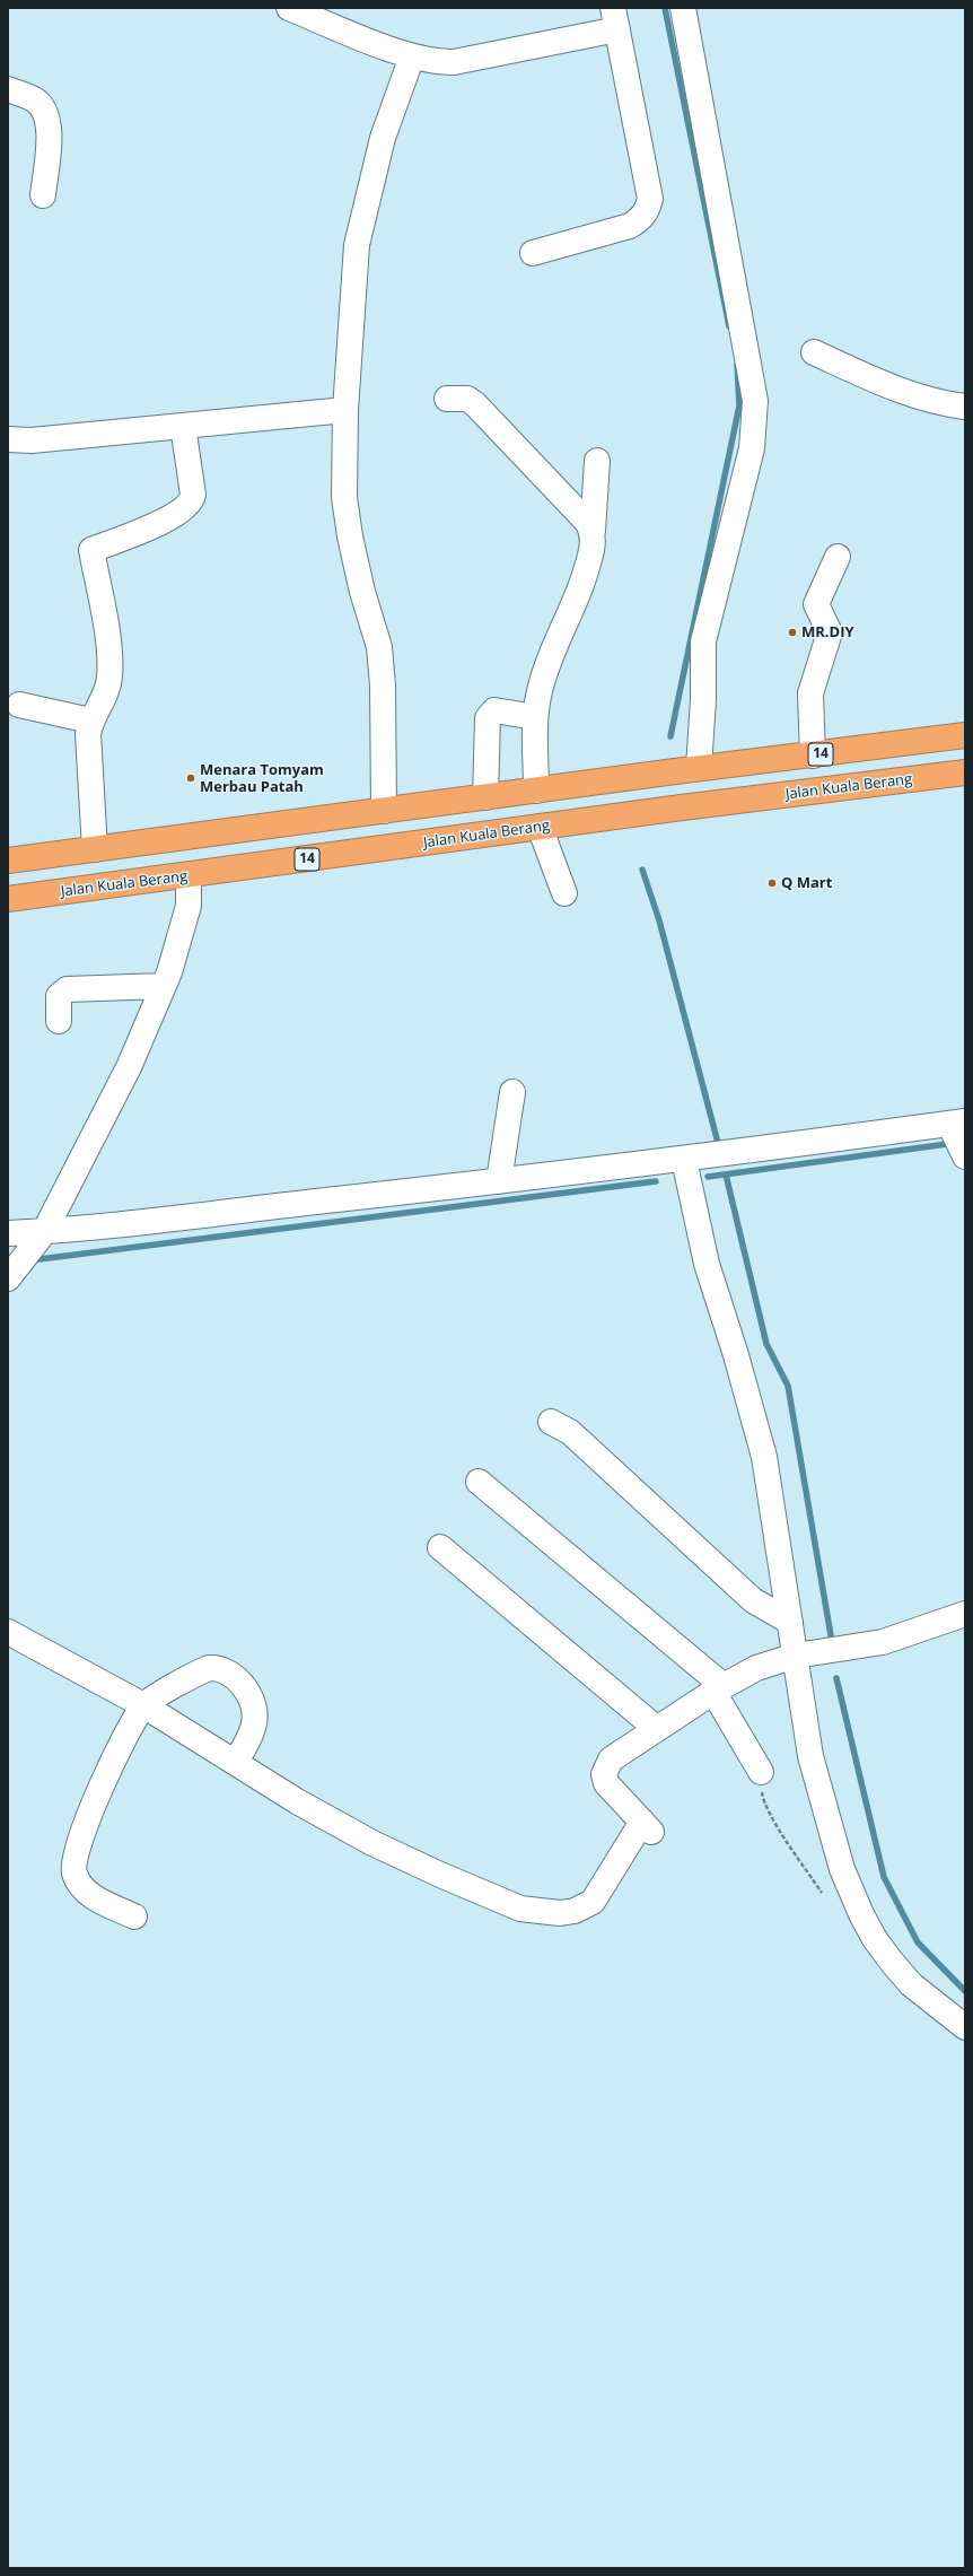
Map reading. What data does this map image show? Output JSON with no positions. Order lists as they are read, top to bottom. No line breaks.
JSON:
{"streets":{"highway":["14","Jalan Kuala Berang"]},"places":["MR.DIY","Menara Tomyam Merbau Patah","Q Mart"]}
